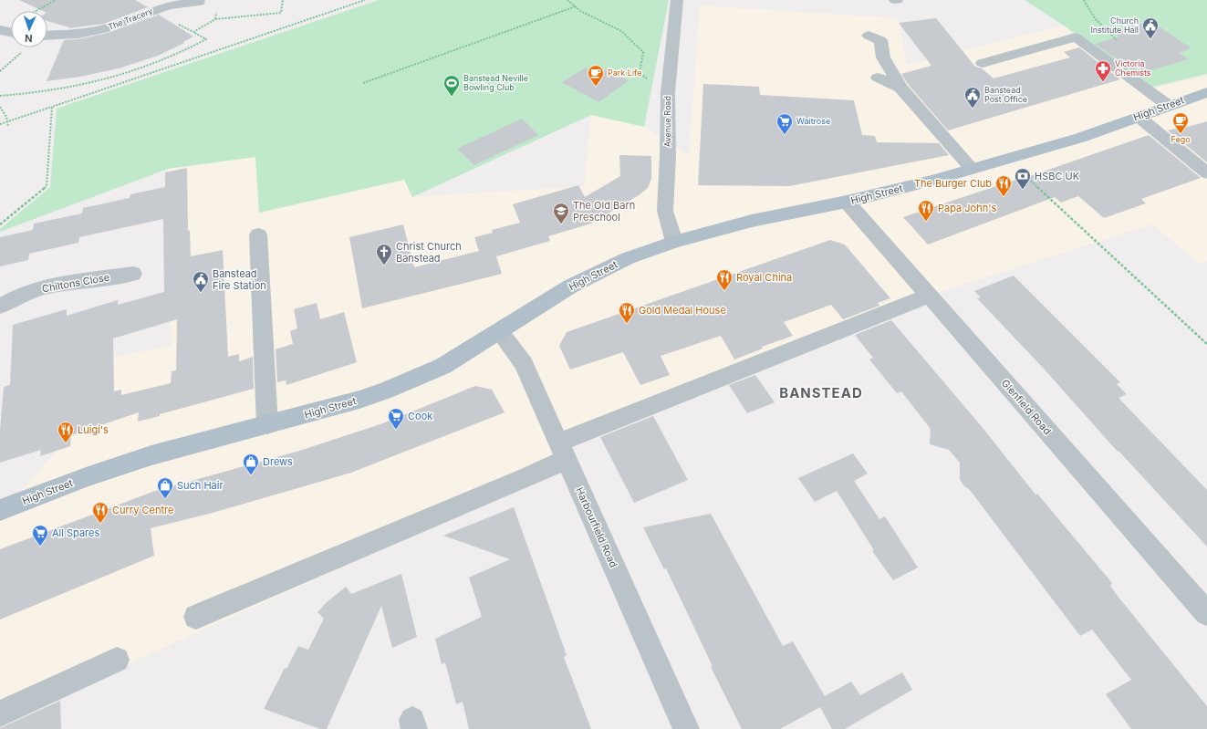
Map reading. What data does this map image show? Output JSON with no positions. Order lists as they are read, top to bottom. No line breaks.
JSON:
{"streets":{"main road":["High Street"],"street":["The Tracery","Avenue Road","Chiltons Close","Glenfield Road","Harbourfield Road"]},"crossings":[["High Street","Avenue Road"],["High Street","Glenfield Road"],["High Street","Harbourfield Road"]],"districts":["BANSTEAD"],"places":{"public building":["Church Institute Hall","Banstead Post Office","Banstead Fire Station"],"pharmacy":["Victoria Chemists"],"cafe":["Park Life","Fego"],"sports":["Banstead Neville Bowling Club"],"supermarket":["Waitrose","Cook","All Spares"],"bank":["HSBC UK"],"restaurant":["The Burger Club","Papa John's","Royal China","Gold Medal House","Luigi's","Curry Centre"],"school or university":["The Old Barn Preschool"],"church":["Christ Church Banstead"],"shop":["Drews","Such Hair"]},"north":"bottom"}
